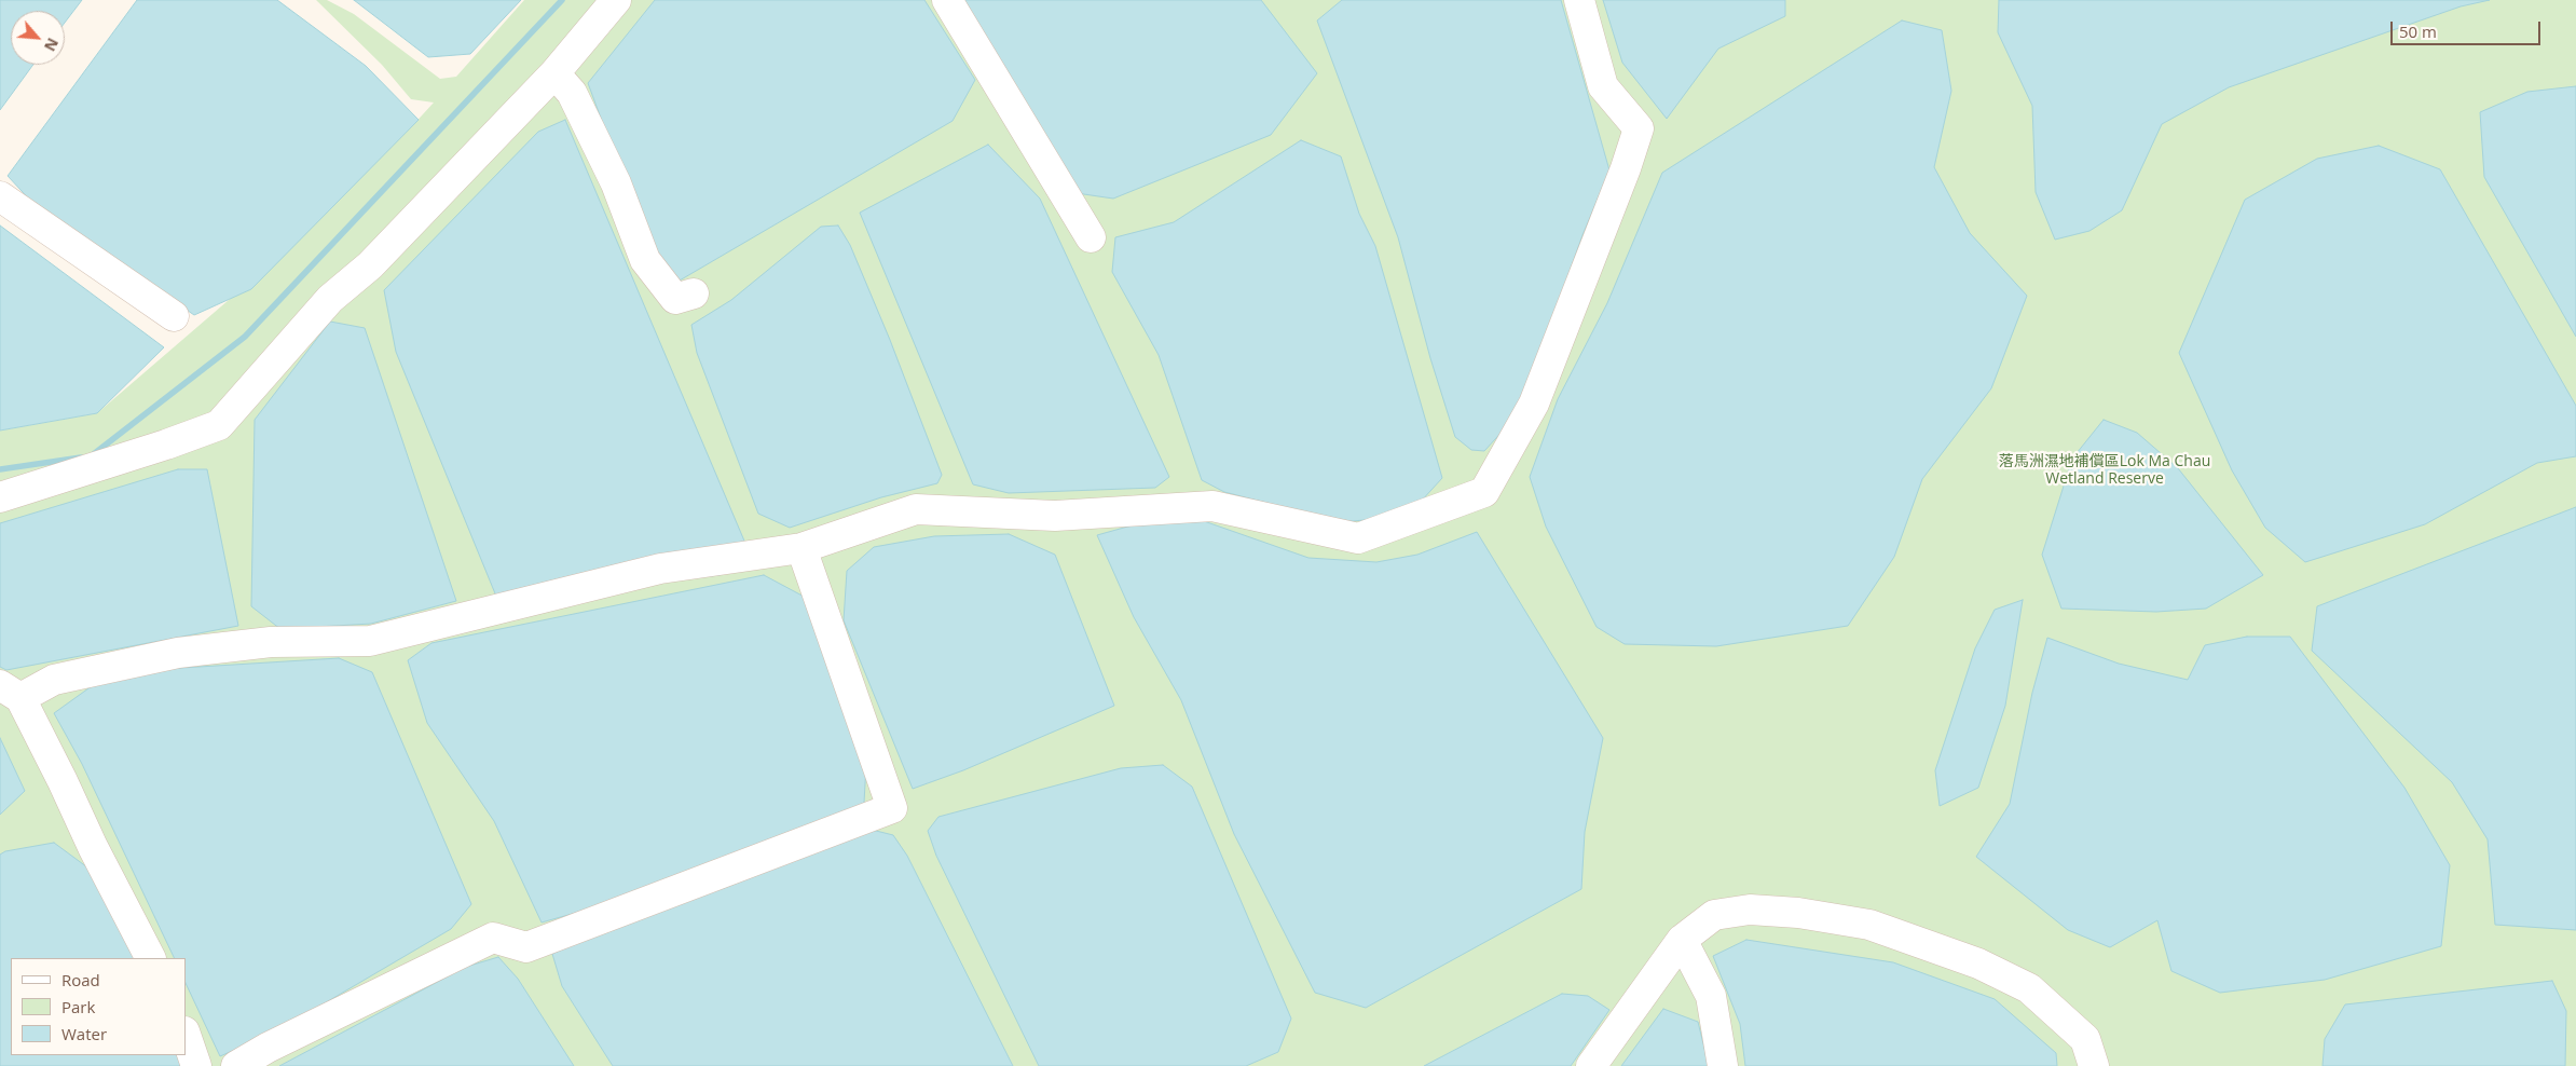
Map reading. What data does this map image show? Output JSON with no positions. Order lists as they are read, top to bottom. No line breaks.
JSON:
{"parks":["落馬洲濕地補償區Lok Ma Chau Wetland Reserve"],"legend":["Road","Park","Water"],"scale_bar":"50 m","north":"bottom right"}
